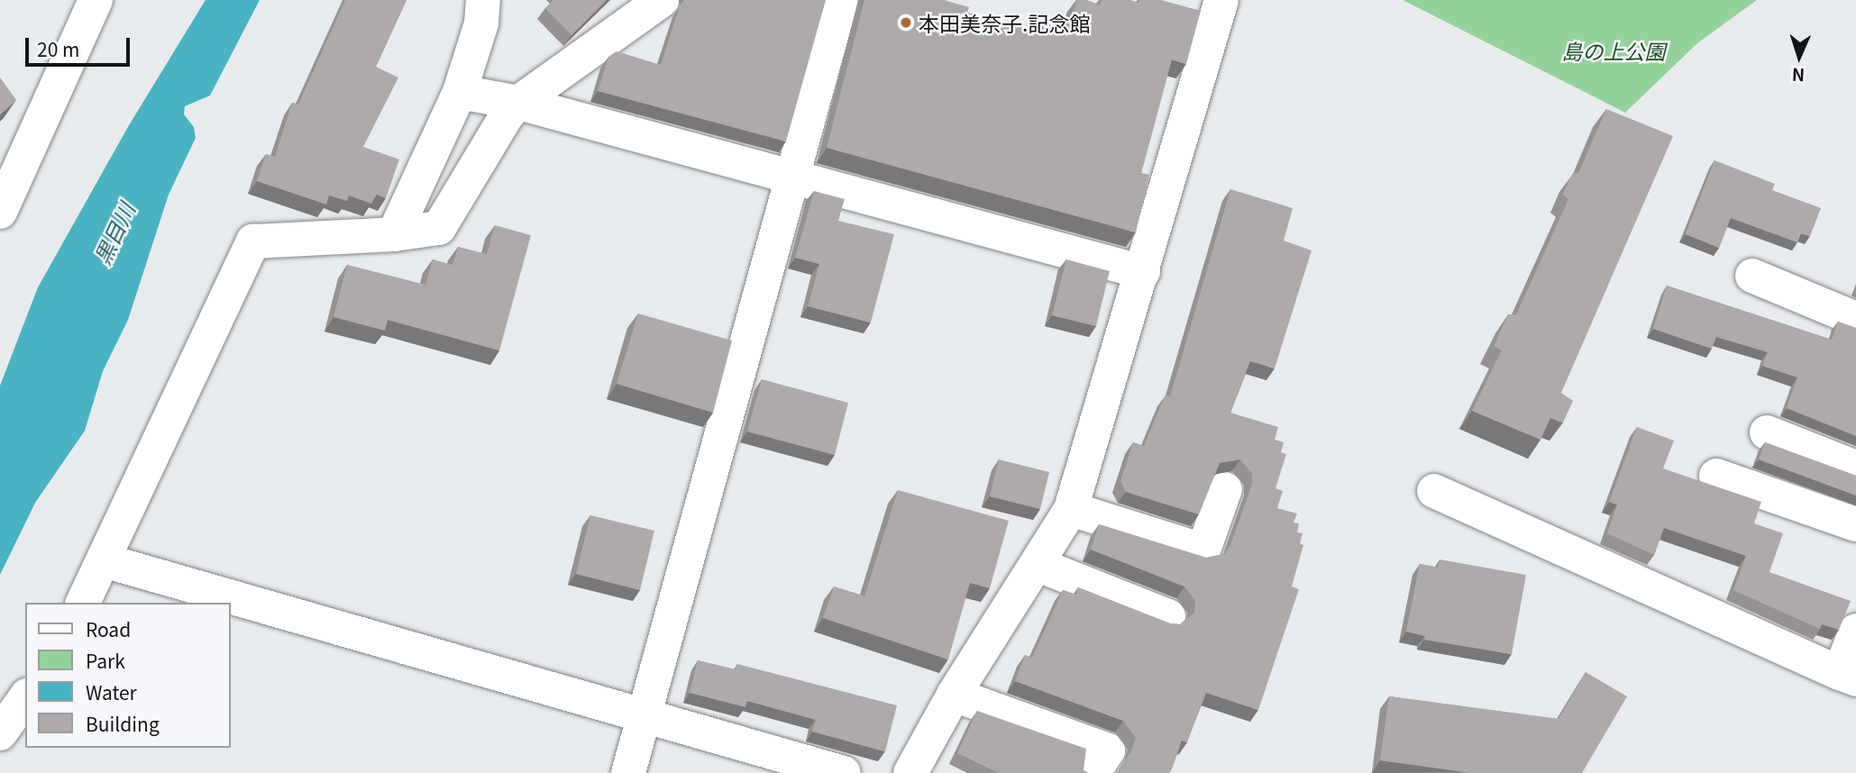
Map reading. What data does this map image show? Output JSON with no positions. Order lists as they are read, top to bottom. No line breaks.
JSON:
{"water":["黒目川"],"parks":["島の上公園"],"places":["本田美奈子.記念館"],"legend":["Road","Park","Water","Building"],"scale_bar":"20 m","north":"bottom"}
